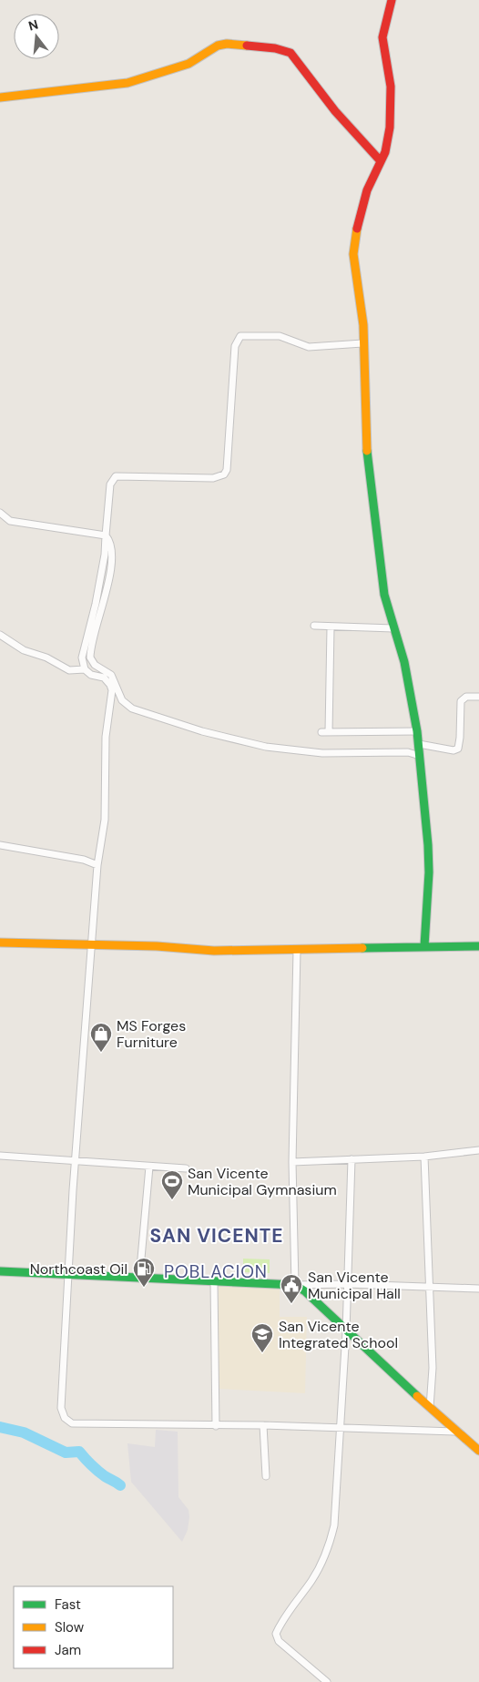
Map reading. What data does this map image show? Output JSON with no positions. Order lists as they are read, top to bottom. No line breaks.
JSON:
{"districts":["SAN VICENTE","POBLACION"],"places":{"shop":["MS Forges Furniture"],"sports":["San Vicente Municipal Gymnasium"],"fuel station":["Northcoast Oil"],"public building":["San Vicente Municipal Hall"],"school or university":["San Vicente Integrated School"]},"legend":["Fast","Slow","Jam"],"north":"top"}
